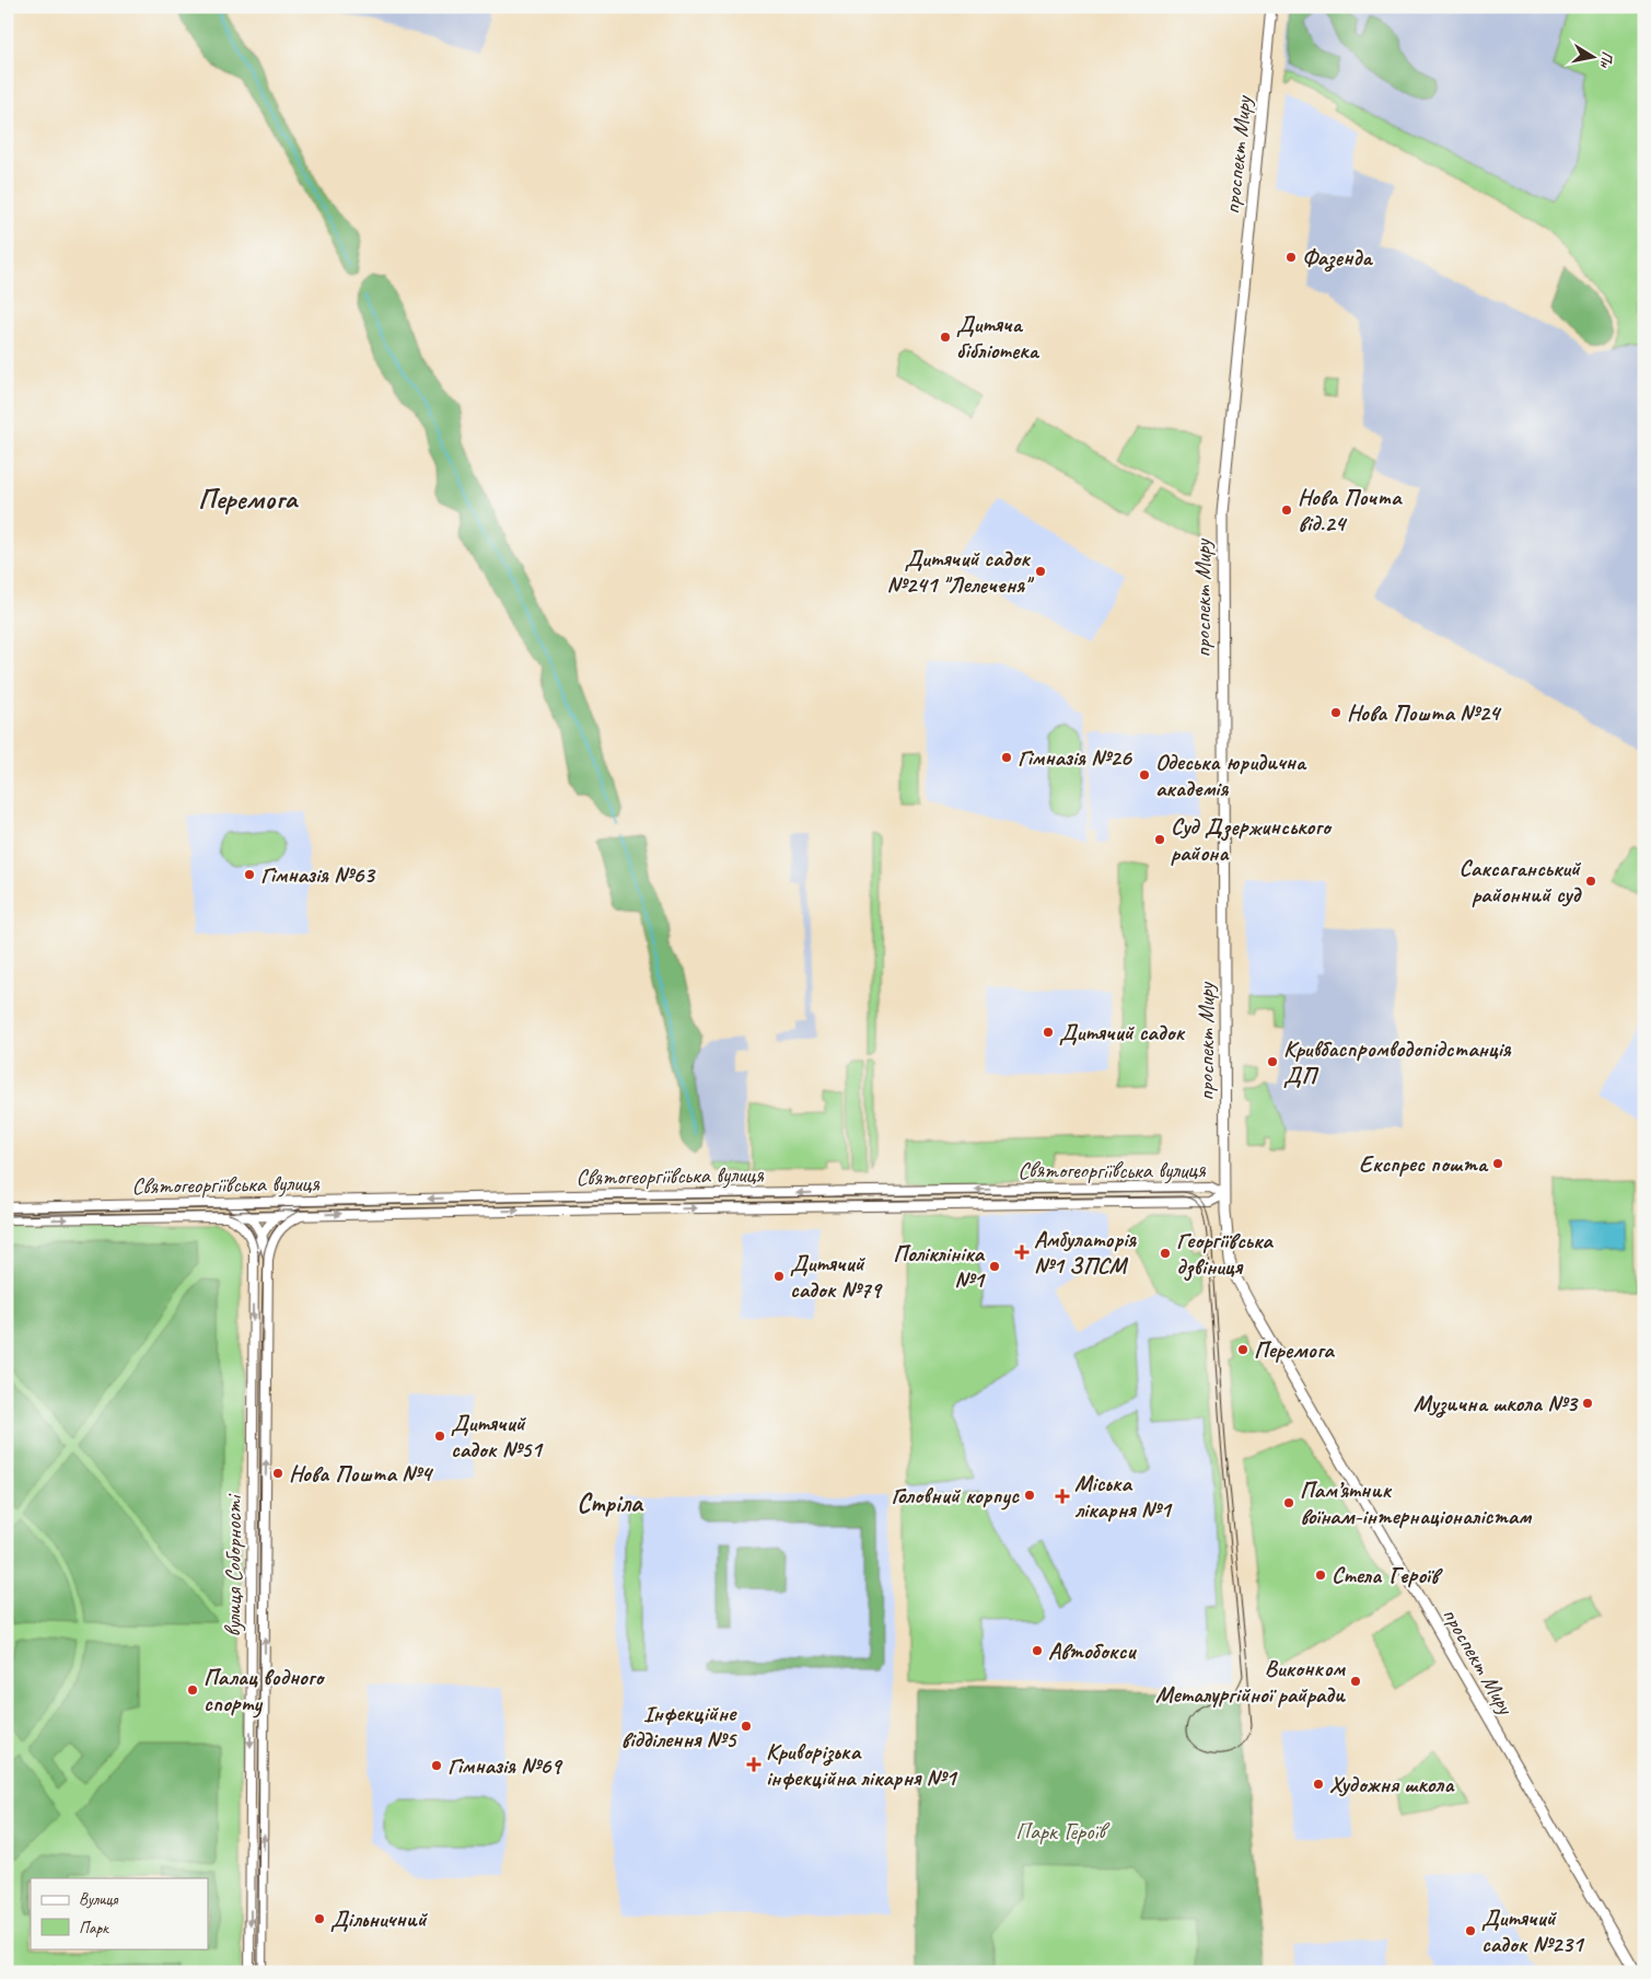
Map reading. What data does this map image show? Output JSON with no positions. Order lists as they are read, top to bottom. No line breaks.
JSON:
{"streets":{"main road":["проспект Миру","Святогеоргіївська вулиця","вулиця Соборності"]},"crossings":[["проспект Миру","Святогеоргіївська вулиця"]],"districts":["Перемога","Стріла"],"parks":["Парк Героїв"],"places":{"other":["Фазенда","Дитяча бібліотека","Нова Почта від.24","Дитячий садок №241 \"Лелеченя\"","Нова Пошта №24","Гімназія №26","Одеська юридична академія","Суд Дзержинського района","Гімназія №63","Саксаганський районний суд","Дитячий садок","Кривбаспромводопідстанція ДП","Експрес пошта","Георгіївська дзвіниця","Поліклініка №1","Дитячий садок №79","Перемога","Музична школа №3","Дитячий садок №51","Нова Пошта №4","Головний корпус","Пам’ятник воїнам-інтернаціоналістам","Стела Героїв","Автобокси","Виконком Металургійної райради","Палац водного спорту","Інфекційне відділення №5","Гімназія №69","Художня школа","Дільничний","Дитячий садок №231"],"health":["Амбулаторія №1 ЗПСМ","Міська лікарня №1","Криворізька інфекційна лікарня №1"]},"legend":["Вулиця","Парк"],"north":"right"}
